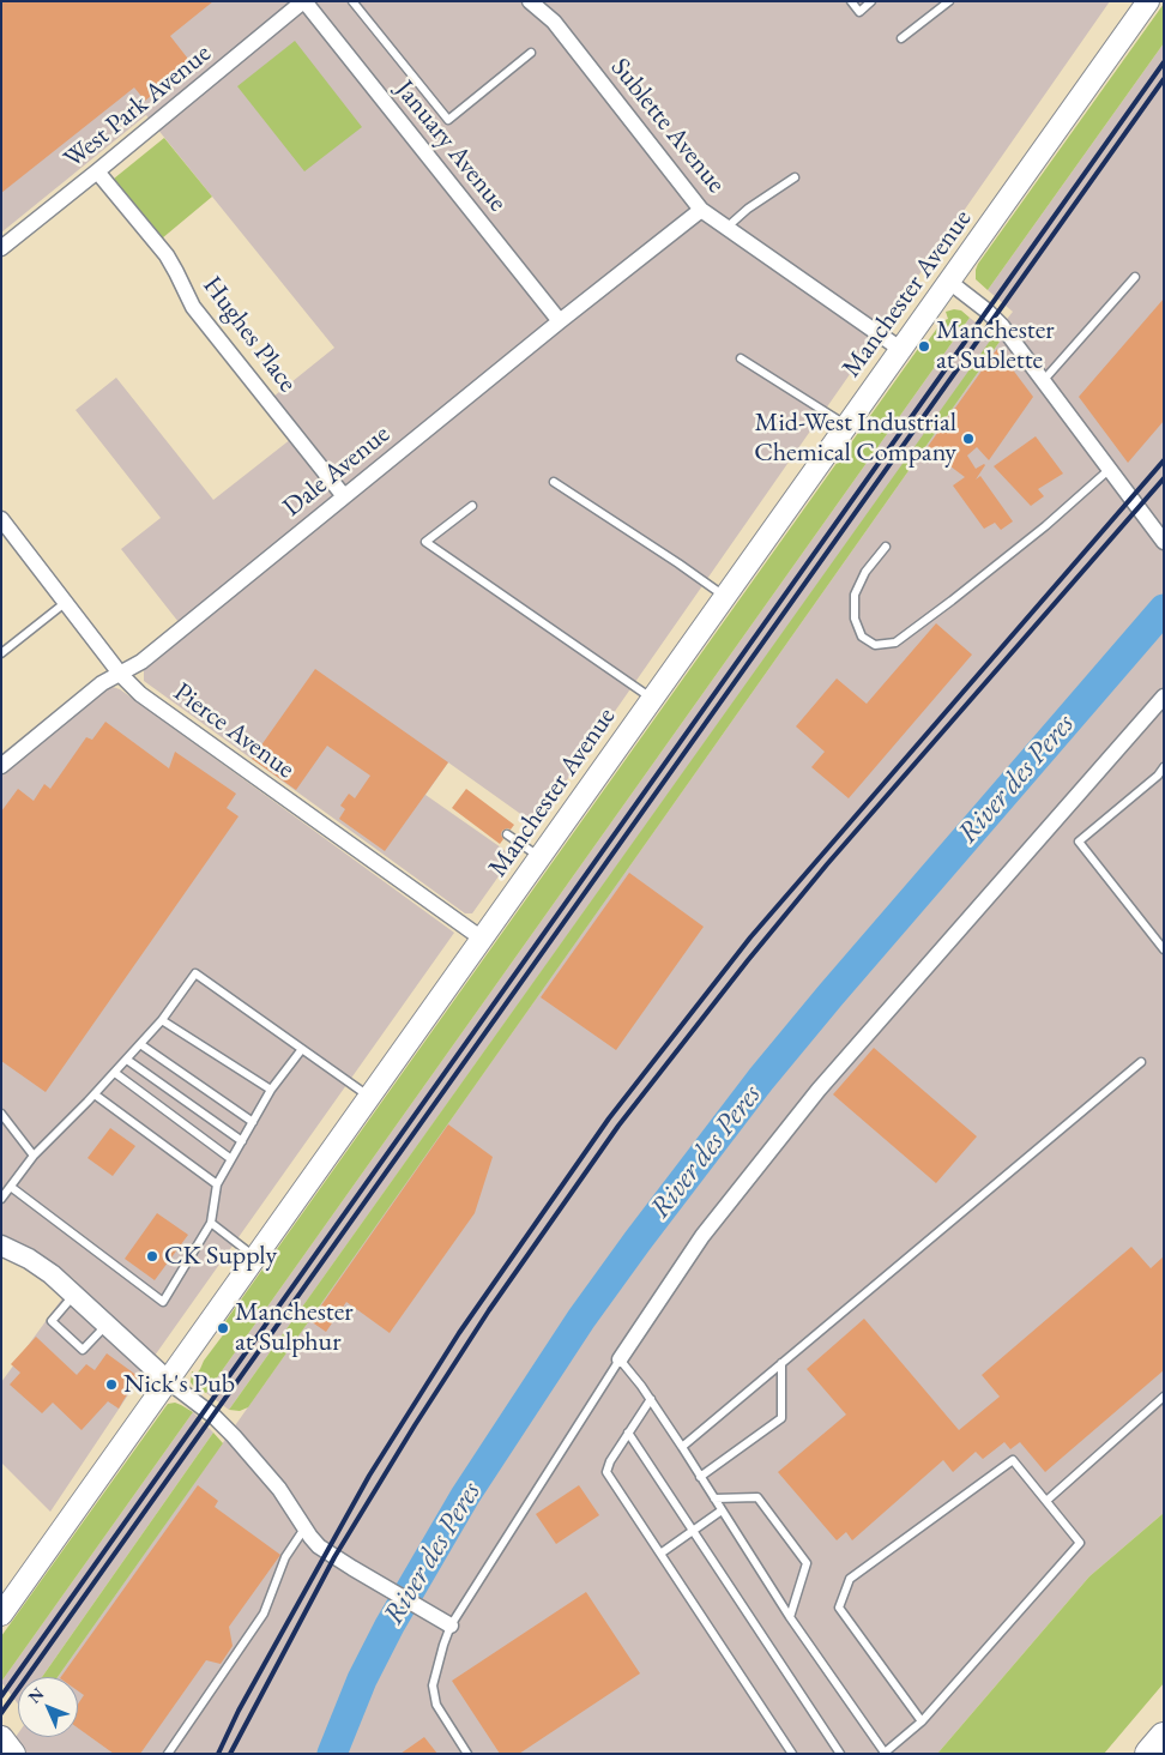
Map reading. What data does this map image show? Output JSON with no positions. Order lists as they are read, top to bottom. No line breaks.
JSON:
{"streets":{"main road":["Manchester Avenue"],"street":["West Park Avenue","Sublette Avenue","January Avenue","Hughes Place","Dale Avenue","Pierce Avenue"]},"crossings":[["West Park Avenue","January Avenue"],["West Park Avenue","Hughes Place"],["Sublette Avenue","Manchester Avenue"],["Sublette Avenue","Dale Avenue"],["January Avenue","Dale Avenue"],["Manchester Avenue","Pierce Avenue"],["Hughes Place","Dale Avenue"],["Dale Avenue","Pierce Avenue"]],"water":["River des Peres"],"places":["Manchester at Sublette","Mid-West Industrial Chemical Company","CK Supply","Manchester at Sulphur","Nick's Pub"],"north":"top left"}
